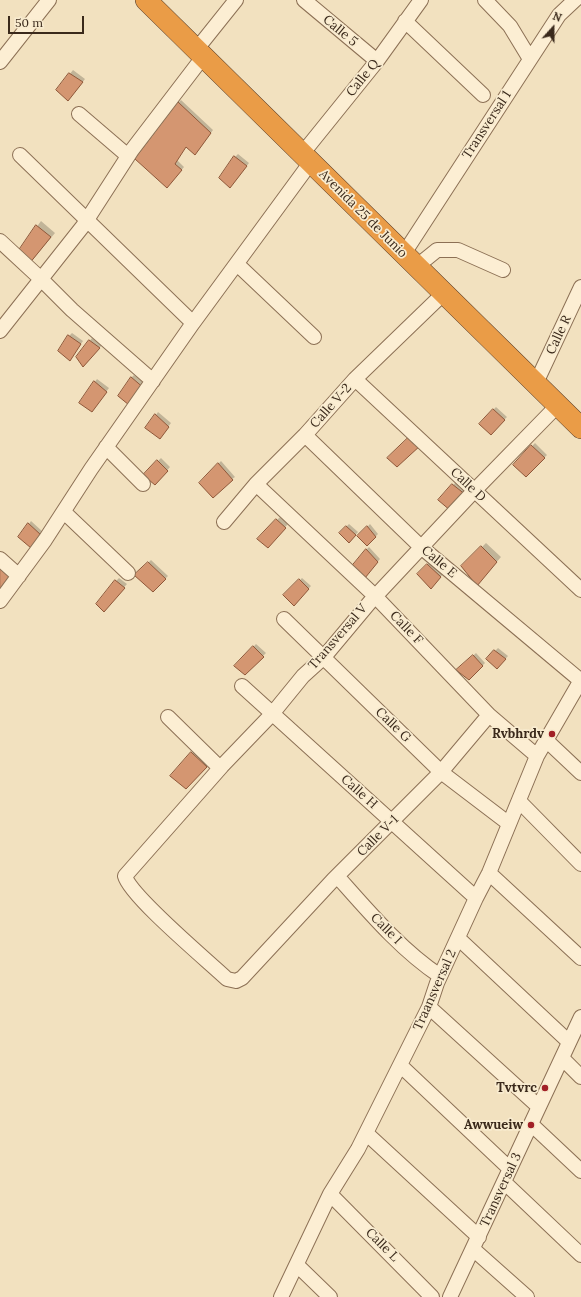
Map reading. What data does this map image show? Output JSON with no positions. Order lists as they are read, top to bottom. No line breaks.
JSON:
{"streets":{"highway":["Avenida 25 de Junio"],"street":["Calle 5","Calle Q","Transversal 1","Calle R","Calle V-2","Calle D","Calle E","Calle F","Transversal V","Calle G","Calle H","Calle V-1","Calle I","Traansversal 2","Transversal 3","Calle L"]},"crossings":[["Calle 5","Calle Q"],["Calle Q","Avenida 25 de Junio"],["Transversal 1","Avenida 25 de Junio"],["Avenida 25 de Junio","Calle R"],["Avenida 25 de Junio","Calle V-2"],["Avenida 25 de Junio","Transversal V"],["Calle V-2","Calle D"],["Calle V-2","Calle E"],["Calle V-2","Calle F"],["Calle D","Transversal V"],["Calle E","Transversal V"],["Calle E","Traansversal 2"],["Calle F","Transversal V"],["Calle F","Calle V-1"],["Calle F","Traansversal 2"],["Transversal V","Calle G"],["Transversal V","Calle H"],["Transversal V","Calle V-1"],["Calle G","Calle V-1"],["Calle G","Traansversal 2"],["Calle H","Calle V-1"],["Calle H","Traansversal 2"],["Calle V-1","Calle I"],["Calle I","Traansversal 2"],["Traansversal 2","Calle L"]],"places":["Rvbhrdv","Tvtvrc","Awwueiw"],"scale_bar":"50 m","north":"top"}
